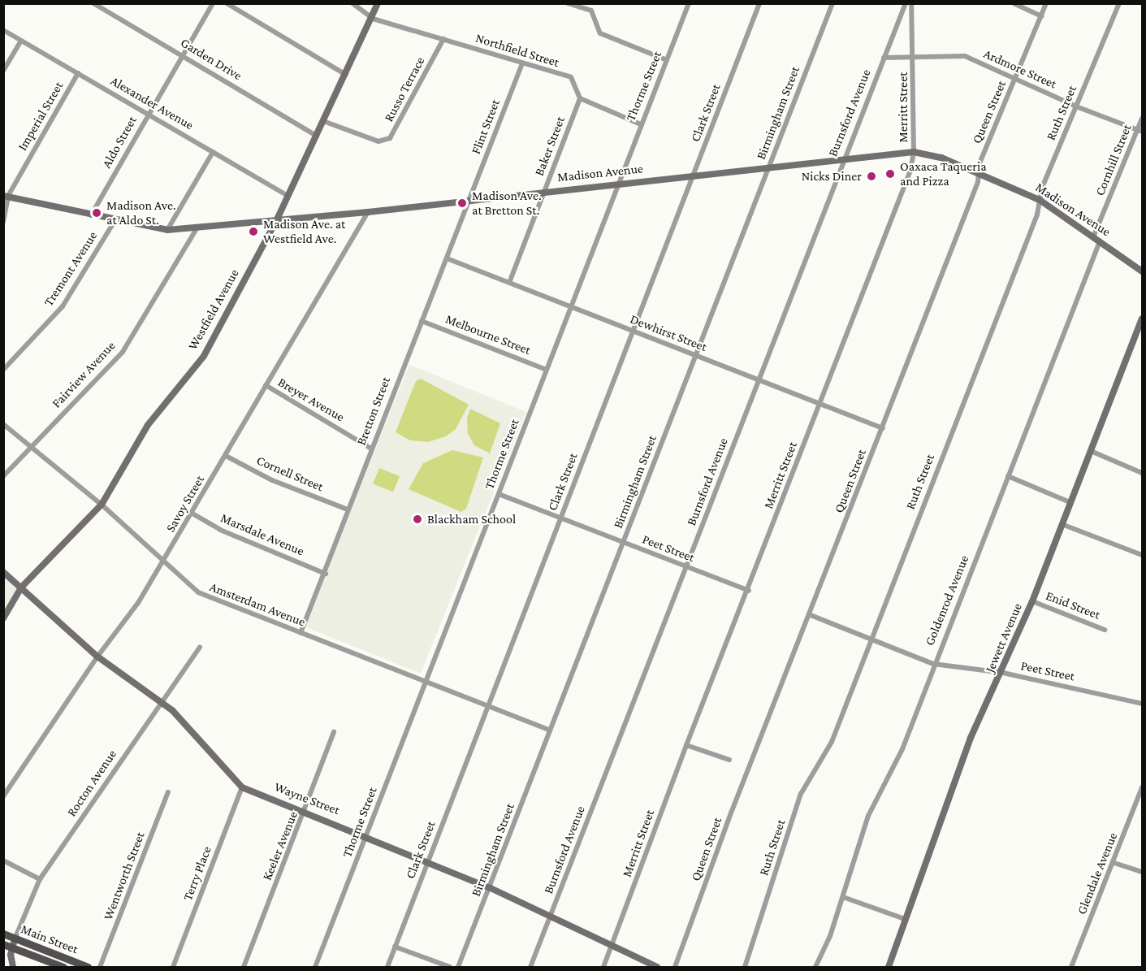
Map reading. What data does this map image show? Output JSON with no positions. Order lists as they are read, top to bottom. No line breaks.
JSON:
{"streets":{"main road":["Madison Avenue","Westfield Avenue","Jewett Avenue","Wayne Street","Main Street"],"street":["Northfield Street","Garden Drive","Ardmore Street","Thorme Street","Russo Terrace","Alexander Avenue","Merritt Street","Queen Street","Clark Street","Birmingham Street","Burnsford Avenue","Ruth Street","Imperial Street","Flint Street","Aldo Street","Baker Street","Cornhill Street","Tremont Avenue","Dewhirst Street","Melbourne Street","Fairview Avenue","Breyer Avenue","Bretton Street","Cornell Street","Savoy Street","Marsdale Avenue","Peet Street","Goldenrod Avenue","Amsterdam Avenue","Enid Street","Rocton Avenue","Keeler Avenue","Terry Place","Glendale Avenue","Wentworth Street"]},"crossings":[["Northfield Street","Russo Terrace"],["Northfield Street","Flint Street"],["Northfield Street","Baker Street"],["Northfield Street","Westfield Avenue"],["Garden Drive","Aldo Street"],["Garden Drive","Westfield Avenue"],["Ardmore Street","Merritt Street"],["Ardmore Street","Queen Street"],["Ardmore Street","Burnsford Avenue"],["Ardmore Street","Ruth Street"],["Ardmore Street","Cornhill Street"],["Thorme Street","Madison Avenue"],["Thorme Street","Dewhirst Street"],["Thorme Street","Melbourne Street"],["Thorme Street","Peet Street"],["Thorme Street","Amsterdam Avenue"],["Thorme Street","Wayne Street"],["Russo Terrace","Westfield Avenue"],["Alexander Avenue","Imperial Street"],["Alexander Avenue","Aldo Street"],["Alexander Avenue","Westfield Avenue"],["Merritt Street","Madison Avenue"],["Merritt Street","Dewhirst Street"],["Merritt Street","Peet Street"],["Merritt Street","Wayne Street"],["Queen Street","Madison Avenue"],["Queen Street","Dewhirst Street"],["Queen Street","Peet Street"],["Clark Street","Madison Avenue"],["Clark Street","Dewhirst Street"],["Clark Street","Peet Street"],["Clark Street","Amsterdam Avenue"],["Clark Street","Wayne Street"],["Birmingham Street","Madison Avenue"],["Birmingham Street","Dewhirst Street"],["Birmingham Street","Peet Street"],["Birmingham Street","Amsterdam Avenue"],["Birmingham Street","Wayne Street"],["Burnsford Avenue","Madison Avenue"],["Burnsford Avenue","Dewhirst Street"],["Burnsford Avenue","Peet Street"],["Burnsford Avenue","Wayne Street"],["Ruth Street","Madison Avenue"],["Ruth Street","Peet Street"],["Imperial Street","Madison Avenue"],["Flint Street","Madison Avenue"],["Flint Street","Bretton Street"],["Aldo Street","Madison Avenue"],["Baker Street","Madison Avenue"],["Baker Street","Dewhirst Street"],["Cornhill Street","Madison Avenue"],["Cornhill Street","Goldenrod Avenue"],["Madison Avenue","Tremont Avenue"],["Madison Avenue","Westfield Avenue"],["Madison Avenue","Fairview Avenue"],["Madison Avenue","Bretton Street"],["Madison Avenue","Savoy Street"],["Madison Avenue","Goldenrod Avenue"],["Westfield Avenue","Amsterdam Avenue"],["Westfield Avenue","Wayne Street"],["Dewhirst Street","Bretton Street"],["Melbourne Street","Bretton Street"],["Fairview Avenue","Amsterdam Avenue"],["Breyer Avenue","Bretton Street"],["Breyer Avenue","Savoy Street"],["Bretton Street","Cornell Street"],["Bretton Street","Marsdale Avenue"],["Bretton Street","Amsterdam Avenue"],["Cornell Street","Savoy Street"],["Savoy Street","Marsdale Avenue"],["Savoy Street","Amsterdam Avenue"],["Savoy Street","Wayne Street"],["Peet Street","Goldenrod Avenue"],["Peet Street","Jewett Avenue"],["Enid Street","Jewett Avenue"],["Rocton Avenue","Wayne Street"],["Rocton Avenue","Main Street"],["Wayne Street","Keeler Avenue"],["Wayne Street","Terry Place"]],"places":["Oaxaca Taqueria and Pizza","Nicks Diner","Madison Ave. at Bretton St.","Madison Ave. at Aldo St.","Madison Ave. at Westfield Ave.","Blackham School"]}
